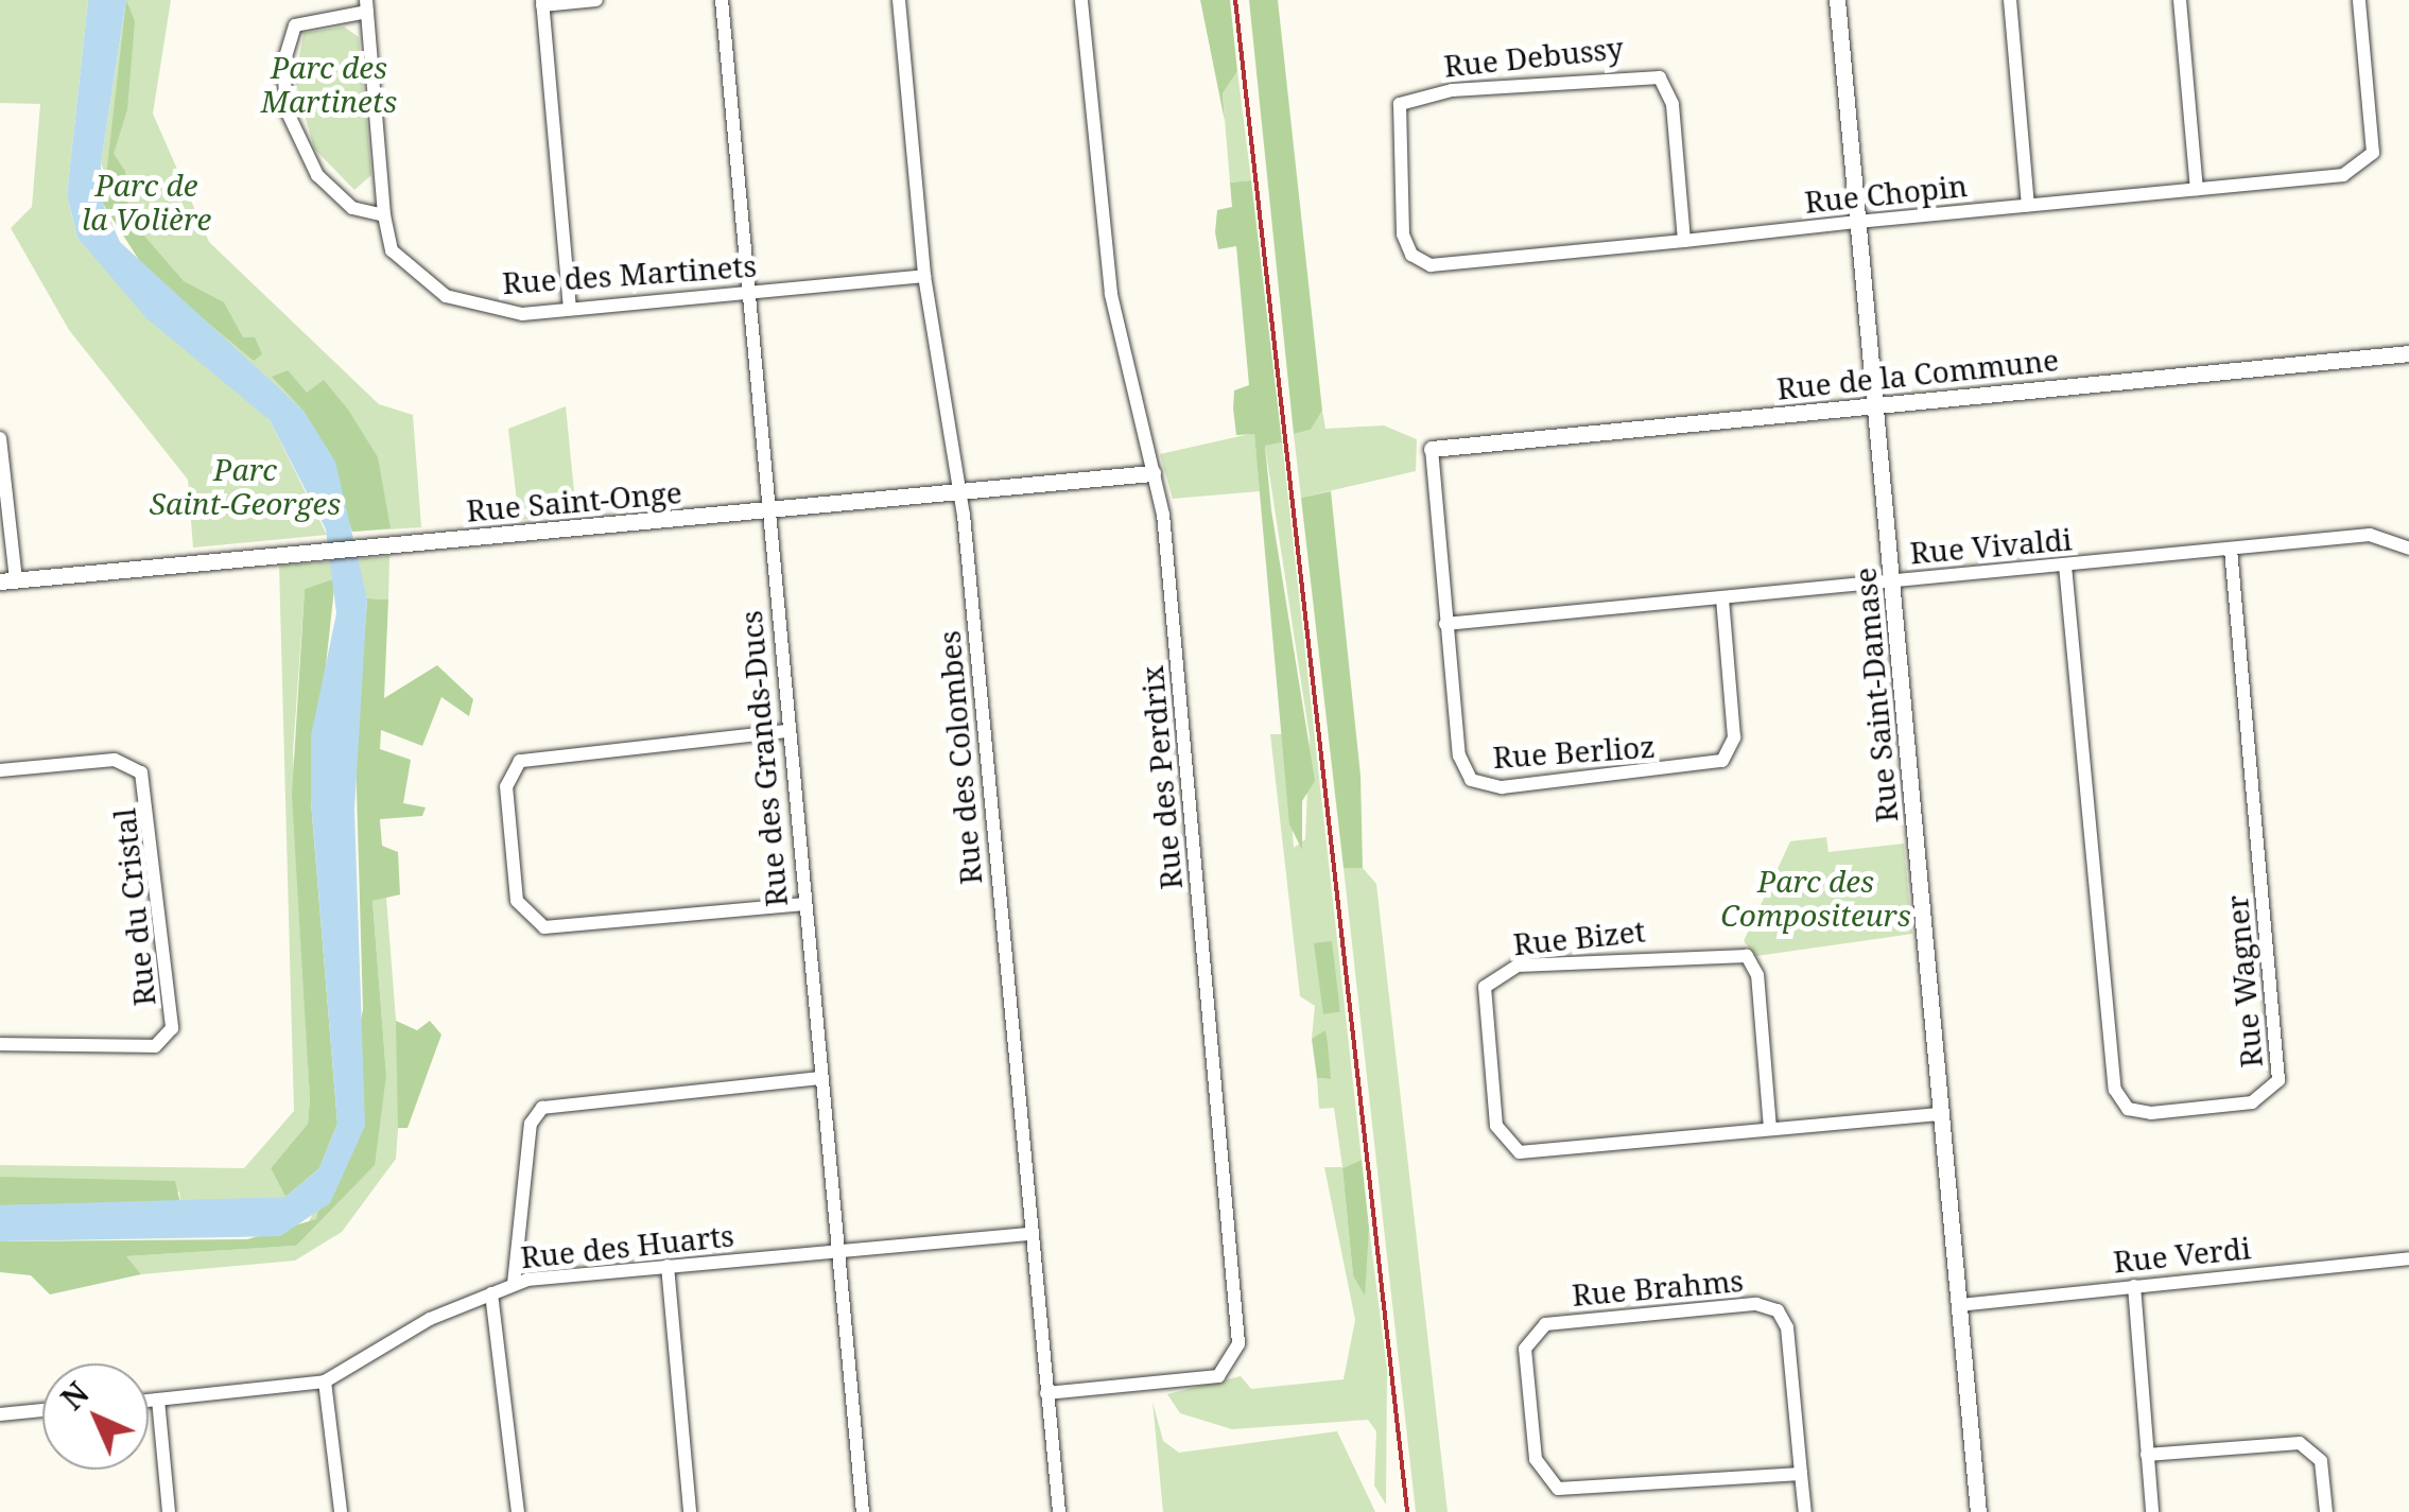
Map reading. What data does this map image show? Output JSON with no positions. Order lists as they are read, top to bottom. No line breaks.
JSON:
{"streets":{"street":["Rue Debussy","Rue Chopin","Rue des Martinets","Rue de la Commune","Rue Saint-Onge","Rue Vivaldi","Rue Saint-Damase","Rue Berlioz","Rue des Colombes","Rue des Grands-Ducs","Rue des Perdrix","Rue du Cristal","Rue Bizet","Rue Wagner","Rue des Huarts","Rue Verdi","Rue Brahms"]},"crossings":[["Rue Debussy","Rue Chopin"],["Rue Chopin","Rue Saint-Damase"],["Rue des Martinets","Rue des Colombes"],["Rue des Martinets","Rue des Grands-Ducs"],["Rue de la Commune","Rue Saint-Damase"],["Rue de la Commune","Rue Berlioz"],["Rue Saint-Onge","Rue des Colombes"],["Rue Saint-Onge","Rue des Grands-Ducs"],["Rue Saint-Onge","Rue des Perdrix"],["Rue Vivaldi","Rue Saint-Damase"],["Rue Vivaldi","Rue Berlioz"],["Rue Vivaldi","Rue Wagner"],["Rue Saint-Damase","Rue Bizet"],["Rue Saint-Damase","Rue Verdi"],["Rue des Colombes","Rue des Perdrix"],["Rue des Colombes","Rue des Huarts"],["Rue des Grands-Ducs","Rue des Huarts"]],"parks":["Parc des Martinets","Parc de la Volière","Parc Saint-Georges","Parc des Compositeurs"],"north":"top left"}
